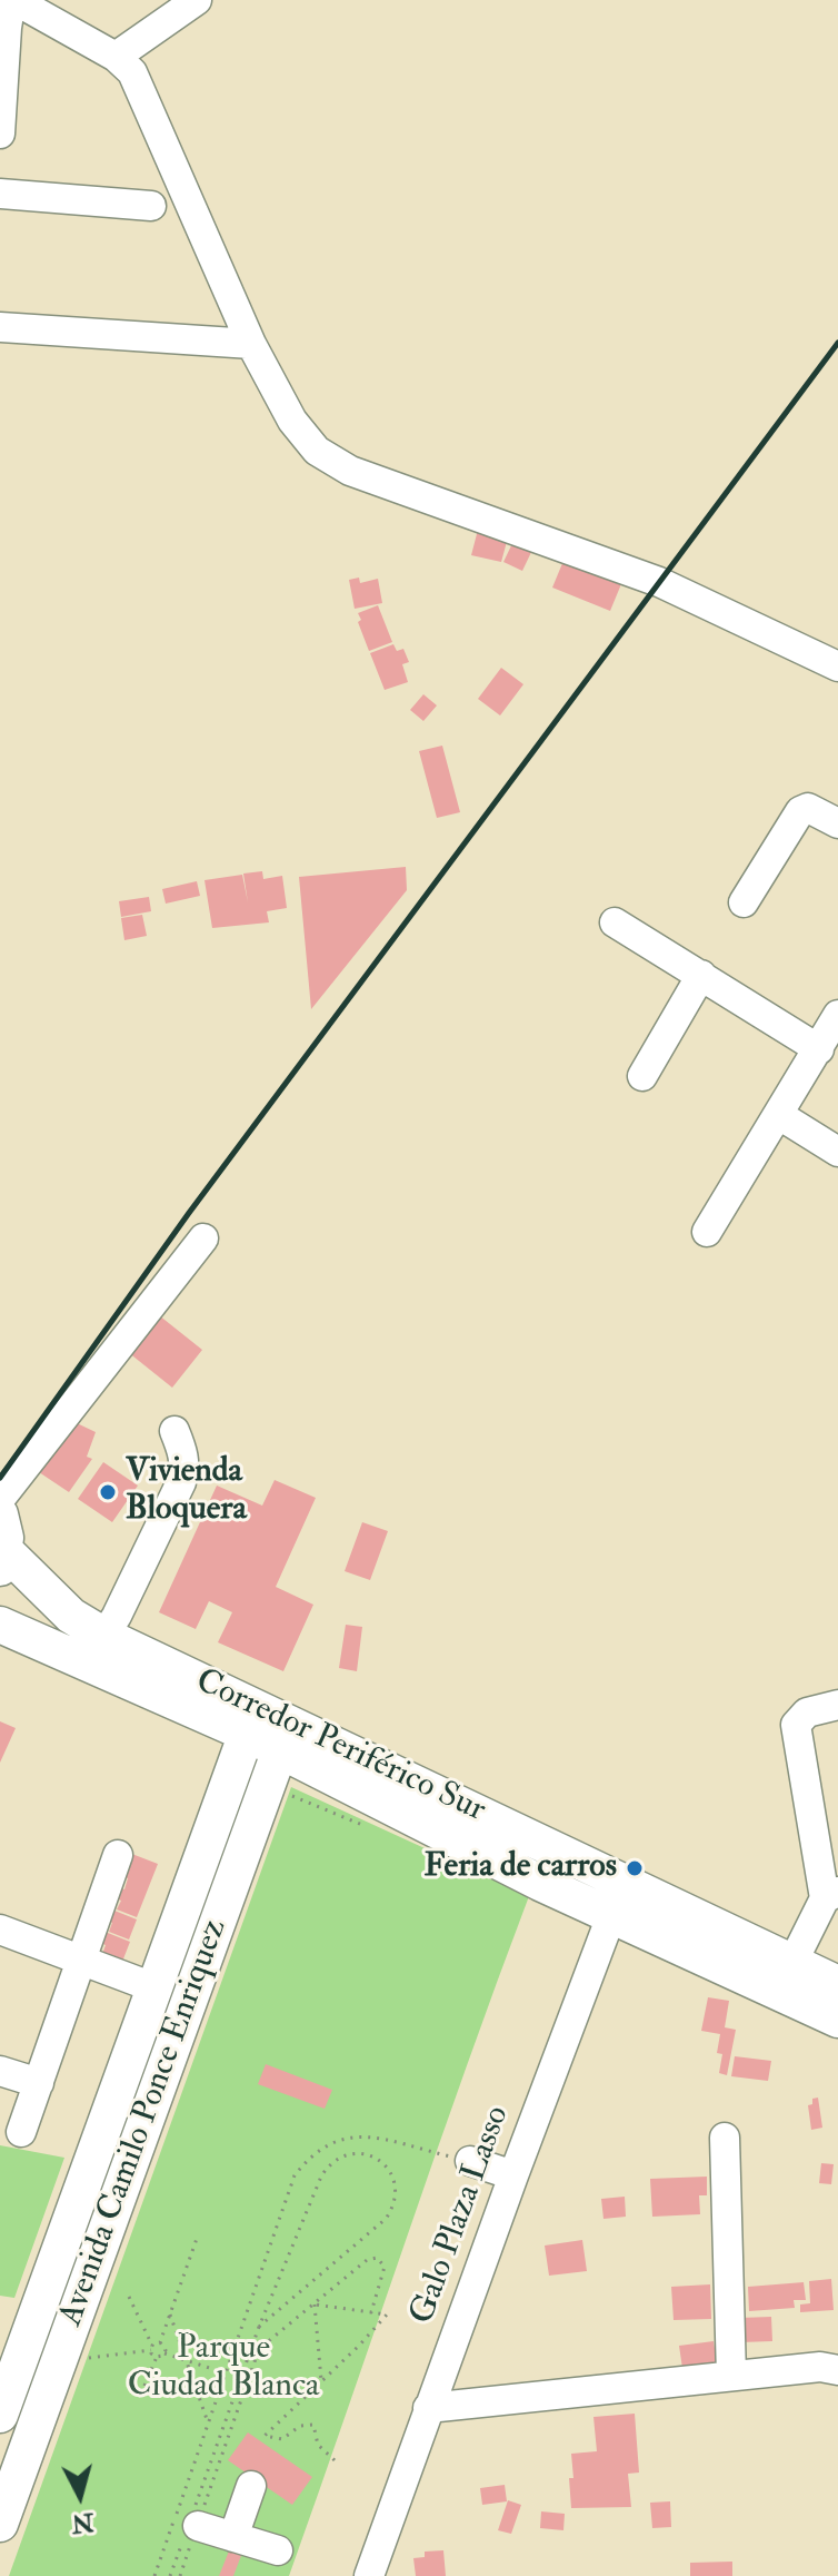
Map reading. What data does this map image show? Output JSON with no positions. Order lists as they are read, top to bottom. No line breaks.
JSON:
{"streets":{"main road":["Corredor Periférico Sur","Avenida Camilo Ponce Enriquez"],"street":["Galo Plaza Lasso"]},"crossings":[["Corredor Periférico Sur","Avenida Camilo Ponce Enriquez"],["Corredor Periférico Sur","Galo Plaza Lasso"]],"parks":["Parque Ciudad Blanca"],"places":["Vivienda Bloquera","Feria de carros"],"north":"bottom"}
